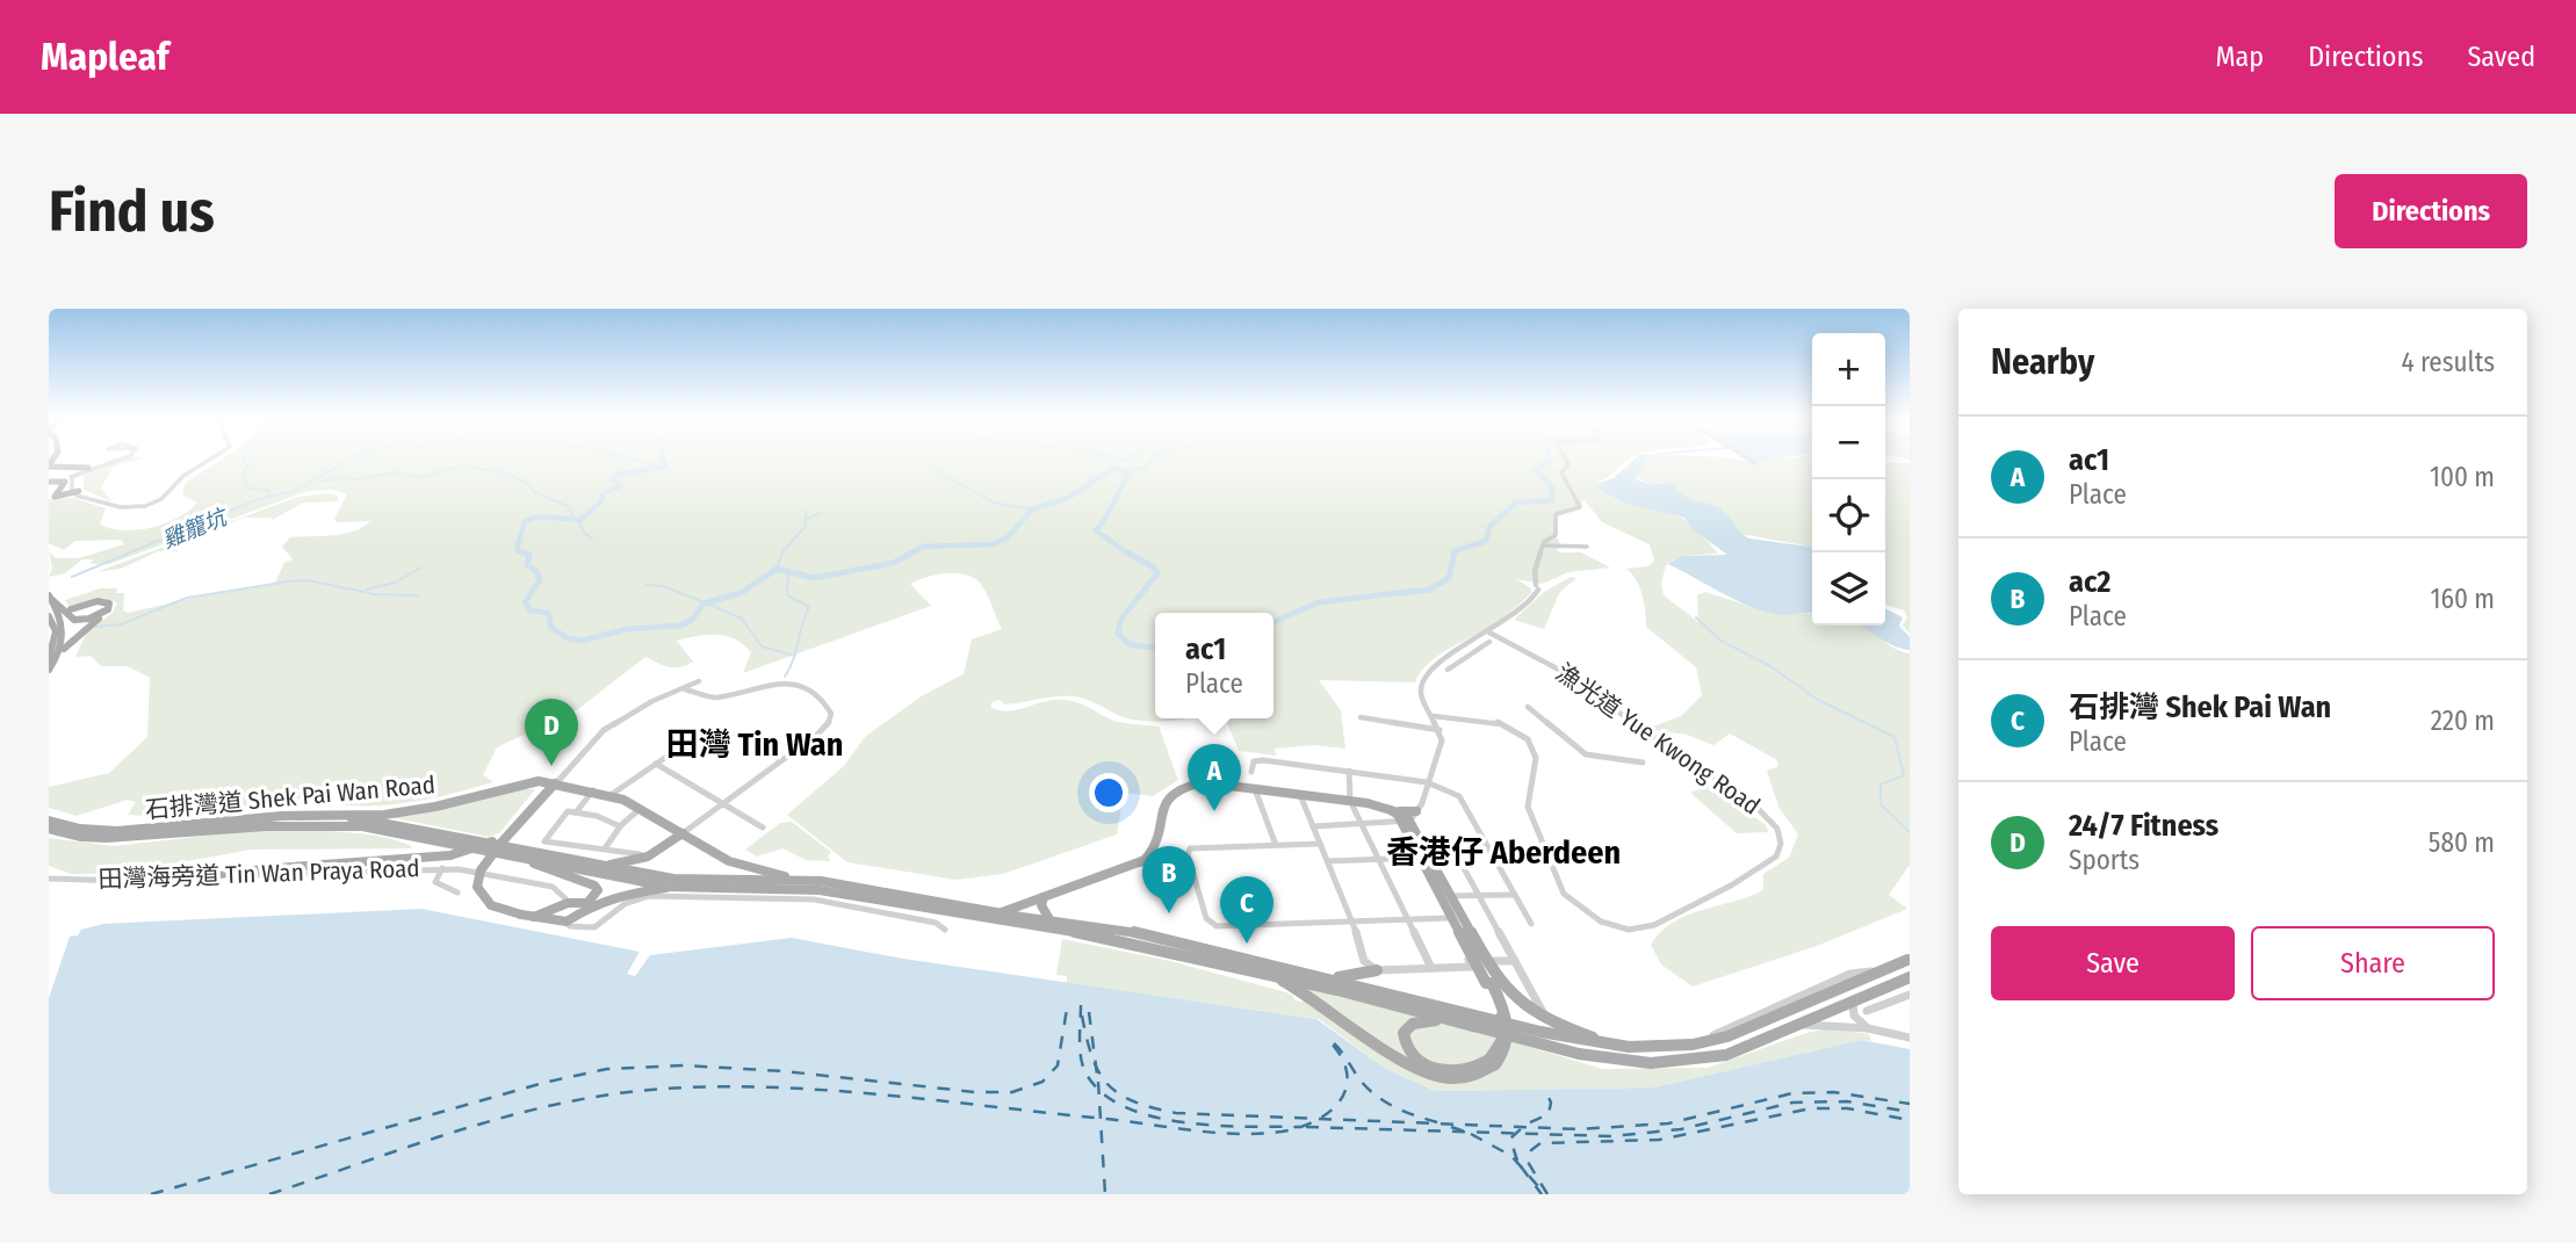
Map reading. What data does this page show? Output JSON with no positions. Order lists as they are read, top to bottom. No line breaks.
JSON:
{"streets":{"main road":["石排灣道 Shek Pai Wan Road"],"street":["漁光道 Yue Kwong Road","田灣海旁道 Tin Wan Praya Road"]},"districts":["田灣 Tin Wan","香港仔 Aberdeen"],"water":["雞籠坑"],"page":{"header":"Mapleaf","nav":["Map","Directions","Saved"],"buttons":["Directions",["Save","Share"]],"title":"Find us","heading":["Nearby","4 results"],"map_buttons":["+","−"],"list":[{"mark":"A","name":"ac1","note":"Place","value":"100 m"},{"mark":"B","name":"ac2","note":"Place","value":"160 m"},{"mark":"C","name":"石排灣 Shek Pai Wan","note":"Place","value":"220 m"},{"mark":"D","name":"24/7 Fitness","note":"Sports","value":"580 m"}],"popup":["ac1","Place"],"pins":["D","A","B","C"]}}
